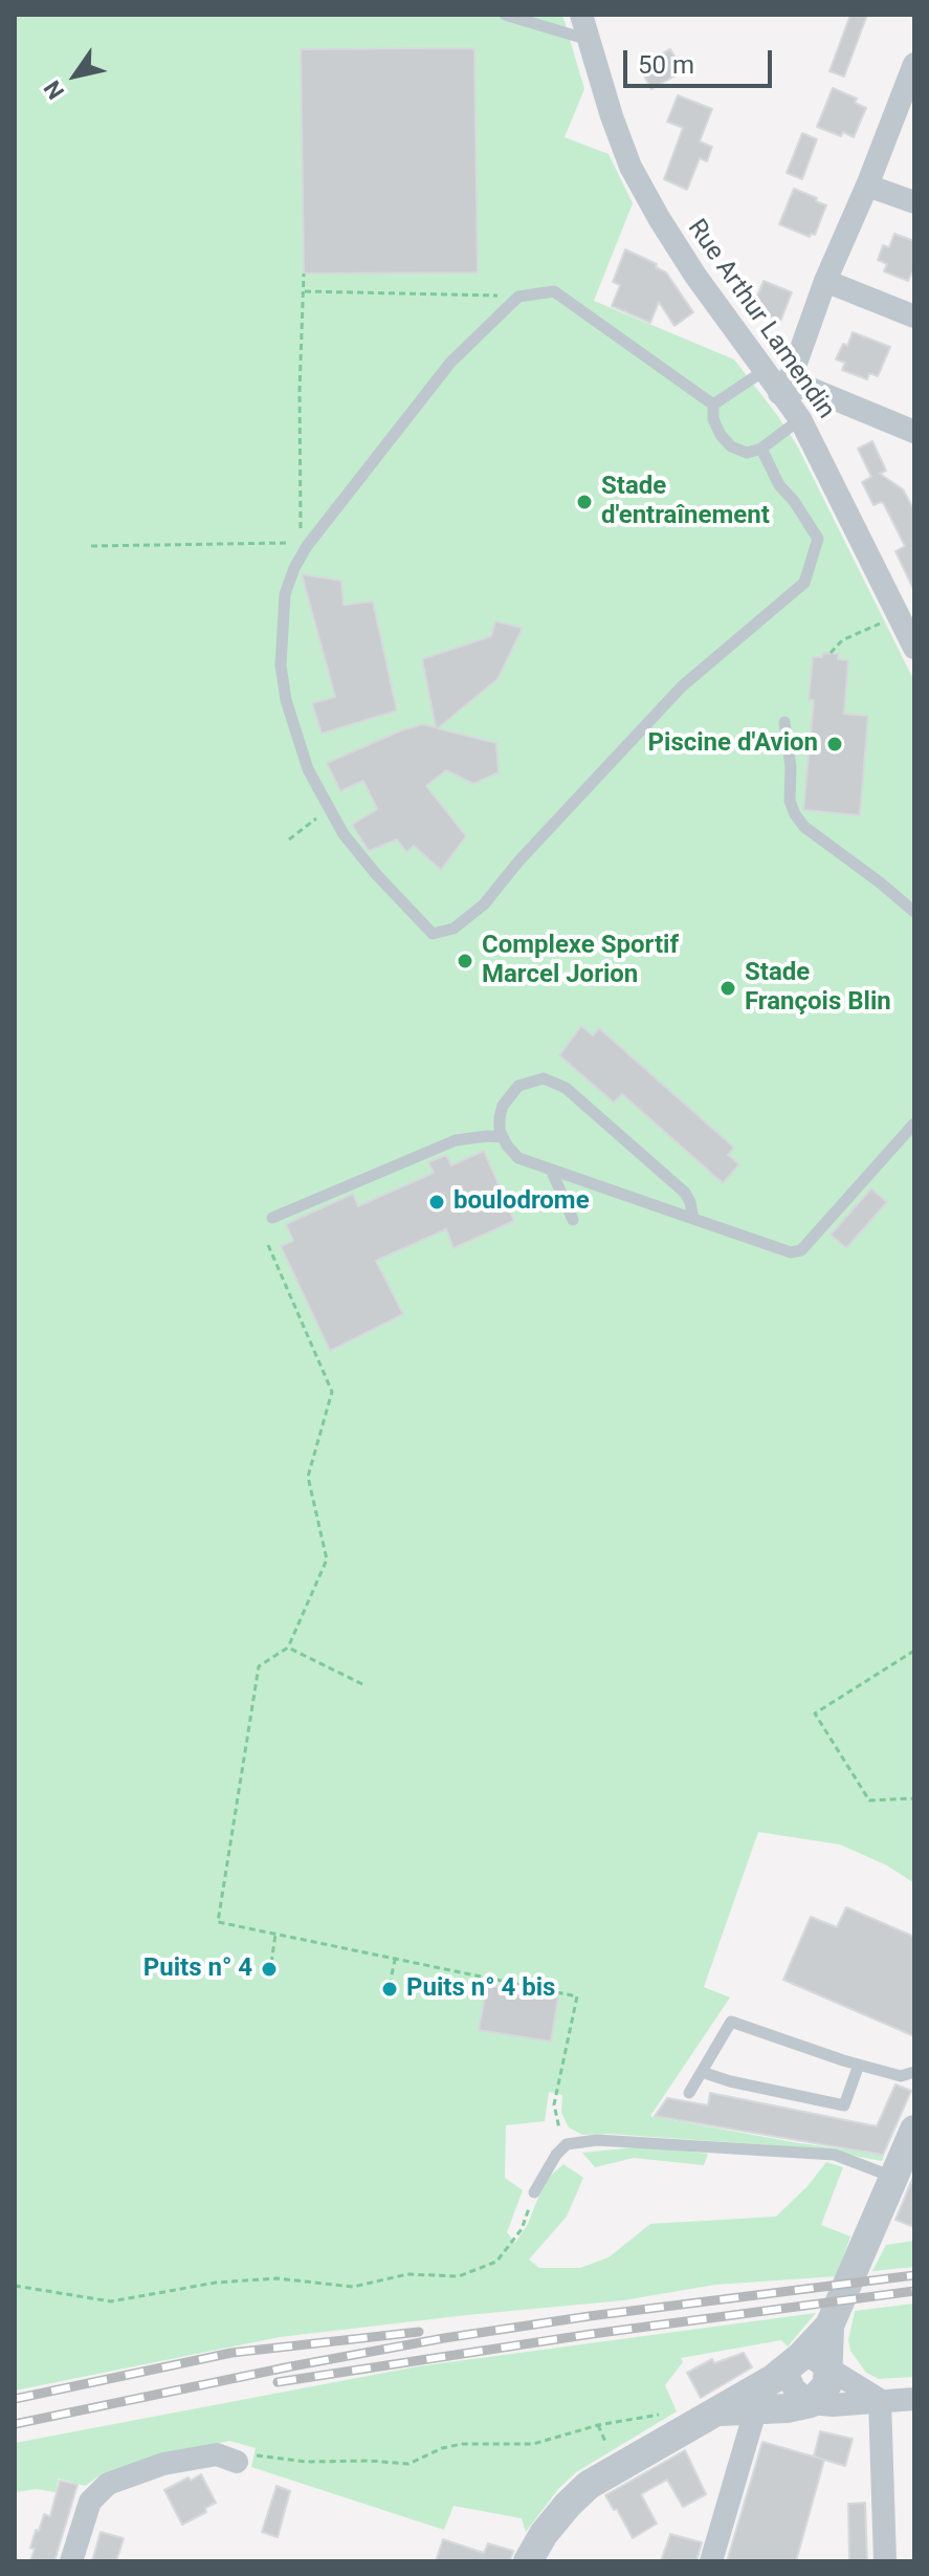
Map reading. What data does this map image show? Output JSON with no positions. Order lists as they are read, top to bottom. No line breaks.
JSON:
{"streets":{"street":["Rue Arthur Lamendin"]},"places":["Stade d'entraînement","Piscine d'Avion","Complexe Sportif Marcel Jorion","Stade François Blin","boulodrome","Puits n° 4","Puits n° 4 bis"],"scale_bar":"50 m","north":"bottom left"}
